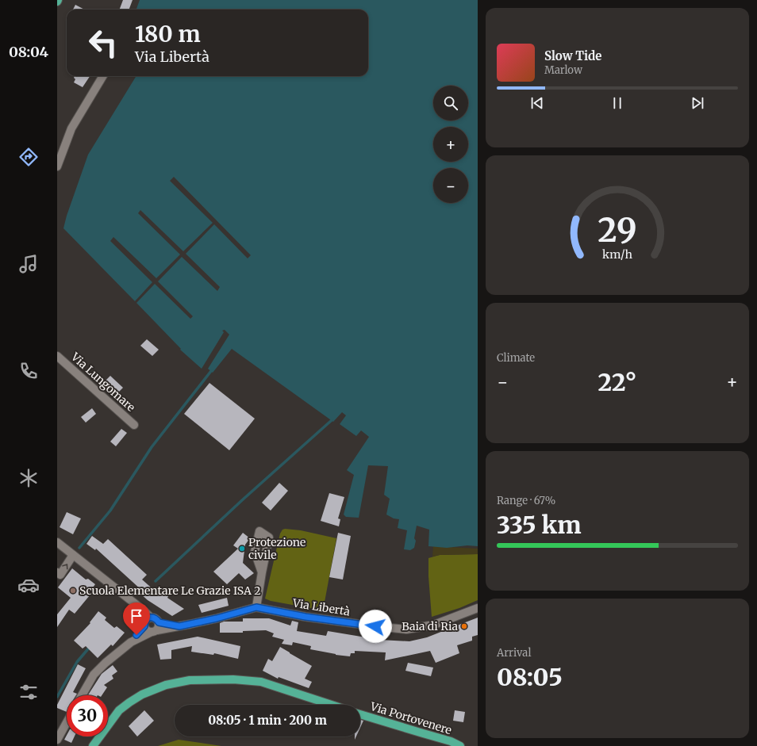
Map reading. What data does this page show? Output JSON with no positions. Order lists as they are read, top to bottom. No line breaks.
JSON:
{"streets":{"main road":["Via Portovenere"],"street":["Via Lungomare","Via Libertà"]},"places":["Protezione civile","Scuola Elementare Le Grazie ISA 2","Baia di Ria"],"page":{"tabs":"08:04","turn":["180 m","Via Libertà"],"song":["Slow Tide","Marlow"],"map_buttons":["+","−"],"tile":["Climate",["Range · 67%","335 km"],["Arrival","08:05"]],"heat":["−","22°","+"],"limit":"30","trip":"08:05 · 1 min · 200 m","gauge":["29","km/h"]}}
